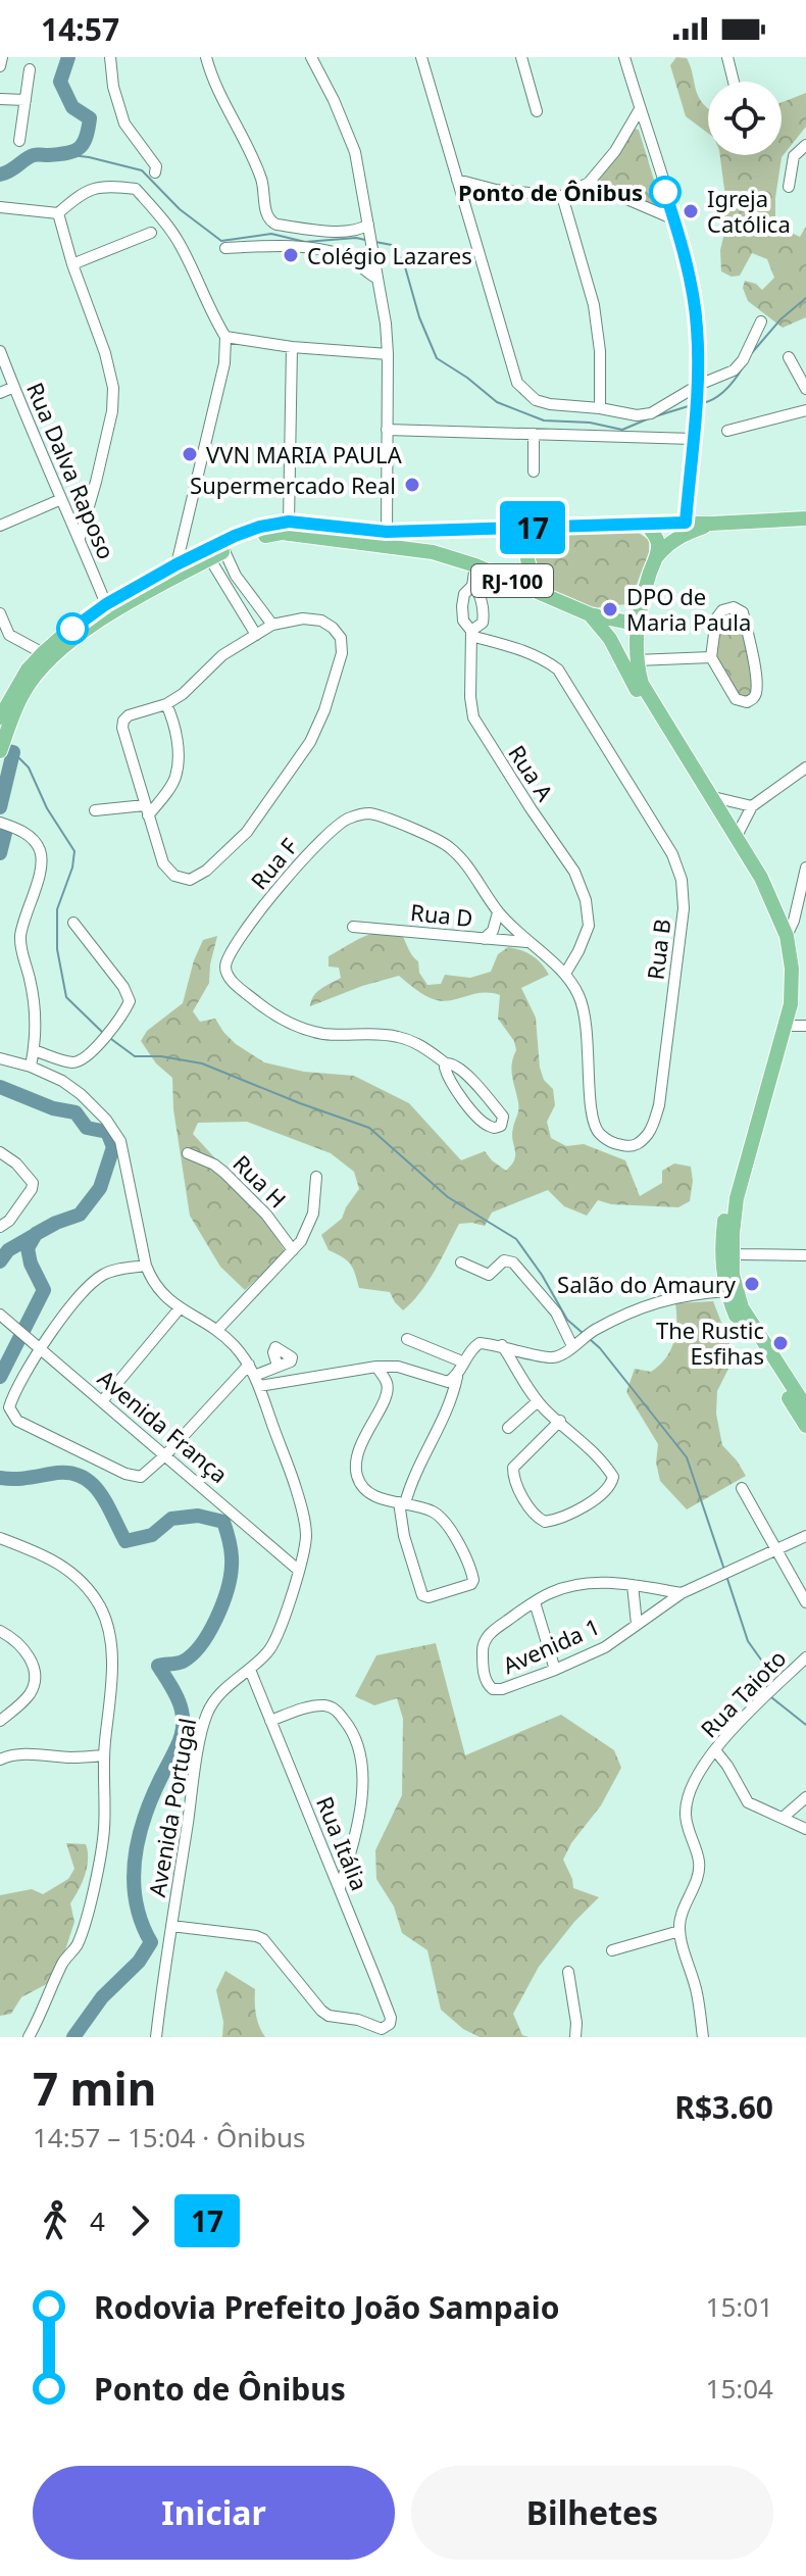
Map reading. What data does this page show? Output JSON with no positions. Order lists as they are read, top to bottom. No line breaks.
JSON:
{"streets":{"main road":["RJ-100"],"street":["Rua Dalva Raposo","Rua A","Rua F","Rua D","Rua B","Rua H","Avenida França","Avenida 1","Rua Taioto","Avenida Portugal","Rua Itália"]},"crossings":[["Rua Dalva Raposo","RJ-100"],["Rua A","Rua F"],["Rua A","Rua B"],["Rua F","Rua D"],["Rua F","Rua B"],["Rua H","Avenida Portugal"],["Avenida França","Avenida Portugal"],["Avenida Portugal","Rua Itália"]],"places":["Ponto de Ônibus","Igreja Católica","Colégio Lazares","VVN MARIA PAULA","Supermercado Real","DPO de Maria Paula","Salão do Amaury","The Rustic Esfihas"],"lines":["bus line 17"],"page":{"status":"14:57","on_map":"17","heading":["7 min","14:57 – 15:04 · Ônibus","R$3.60"],"legs":["4","17"],"list":[{"name":"Rodovia Prefeito João Sampaio","value":"15:01"},{"name":"Ponto de Ônibus","value":"15:04"}],"buttons":["Iniciar","Bilhetes"]}}
